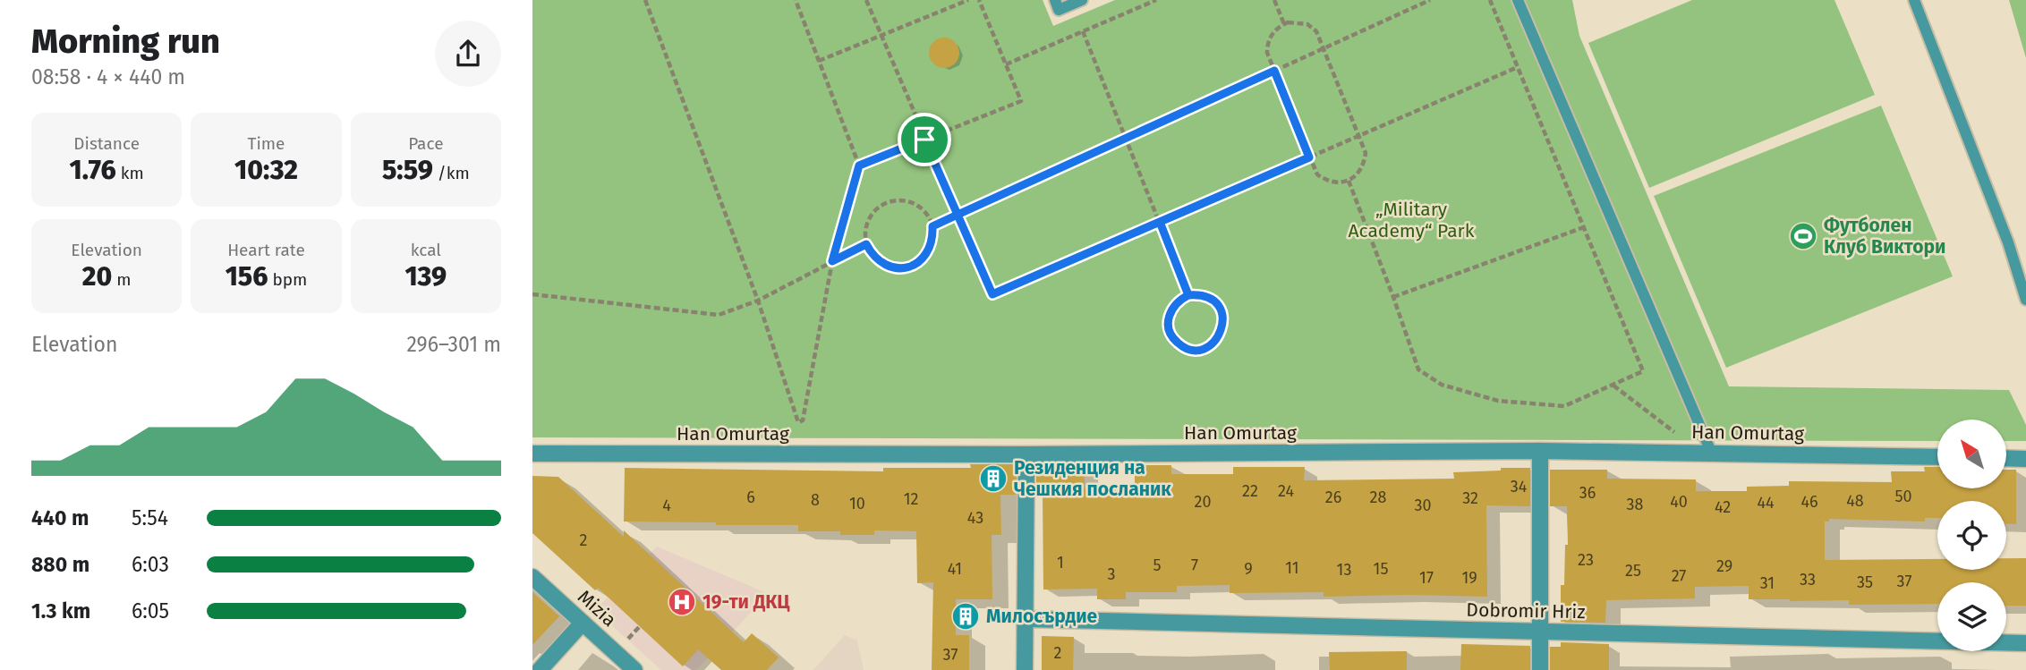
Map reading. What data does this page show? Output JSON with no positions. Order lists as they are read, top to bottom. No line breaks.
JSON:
{"streets":{"street":["Han Omurtag","Mizia","Dobromir Hriz"]},"parks":["„Military Academy“ Park"],"places":{"sports":["Футболен Клуб Виктори"],"building":["Резиденция на Чешкия посланик","Милосърдие"],"hospital":["19-ти ДКЦ"]},"house_numbers":["34","22","24","36","50","6","26","28","32","12","8","48","20","40","46","44","10","38","4","30","42","43","2","23","1","5","7","29","11","41","9","15","13","25","3","27","17","19","33","37","35","31","2","37"],"north":"top left","page":{"heading":["Morning run","08:58 · 4 × 440 m"],"stats":[["Distance","1.76 km"],["Time","10:32"],["Pace","5:59 /km"],["Elevation","20 m"],["Heart rate","156 bpm"],["kcal","139"]],"chart":["Elevation","296–301 m"],"list":[{"name":"440 m","note":"5:54"},{"name":"880 m","note":"6:03"},{"name":"1.3 km","note":"6:05"}]}}
